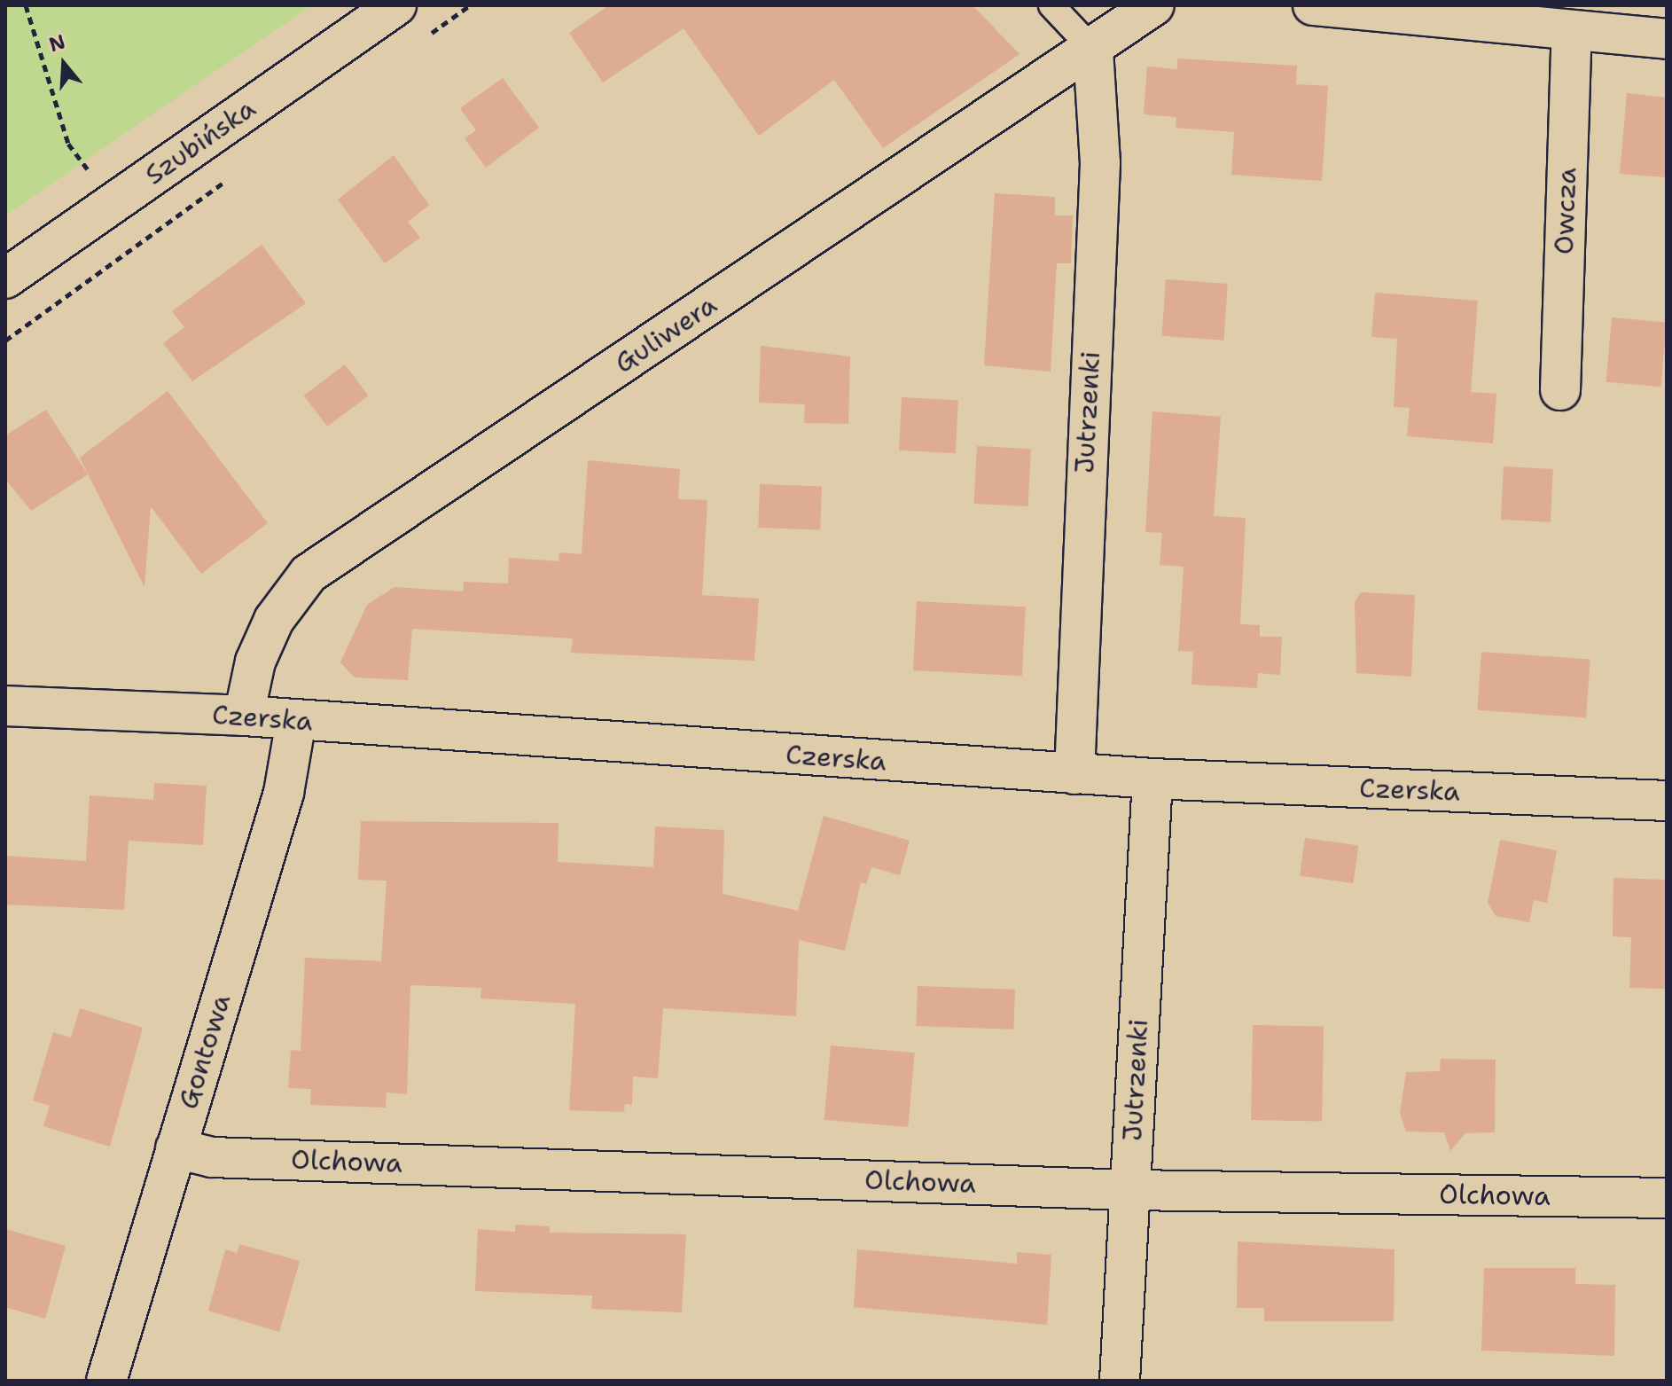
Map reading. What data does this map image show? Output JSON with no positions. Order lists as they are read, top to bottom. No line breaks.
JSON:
{"streets":{"street":["Szubińska","Owcza","Guliwera","Jutrzenki","Czerska","Gontowa","Olchowa"]},"crossings":[["Guliwera","Jutrzenki"],["Guliwera","Czerska"],["Jutrzenki","Czerska"],["Jutrzenki","Olchowa"],["Czerska","Gontowa"],["Gontowa","Olchowa"]],"north":"top"}
